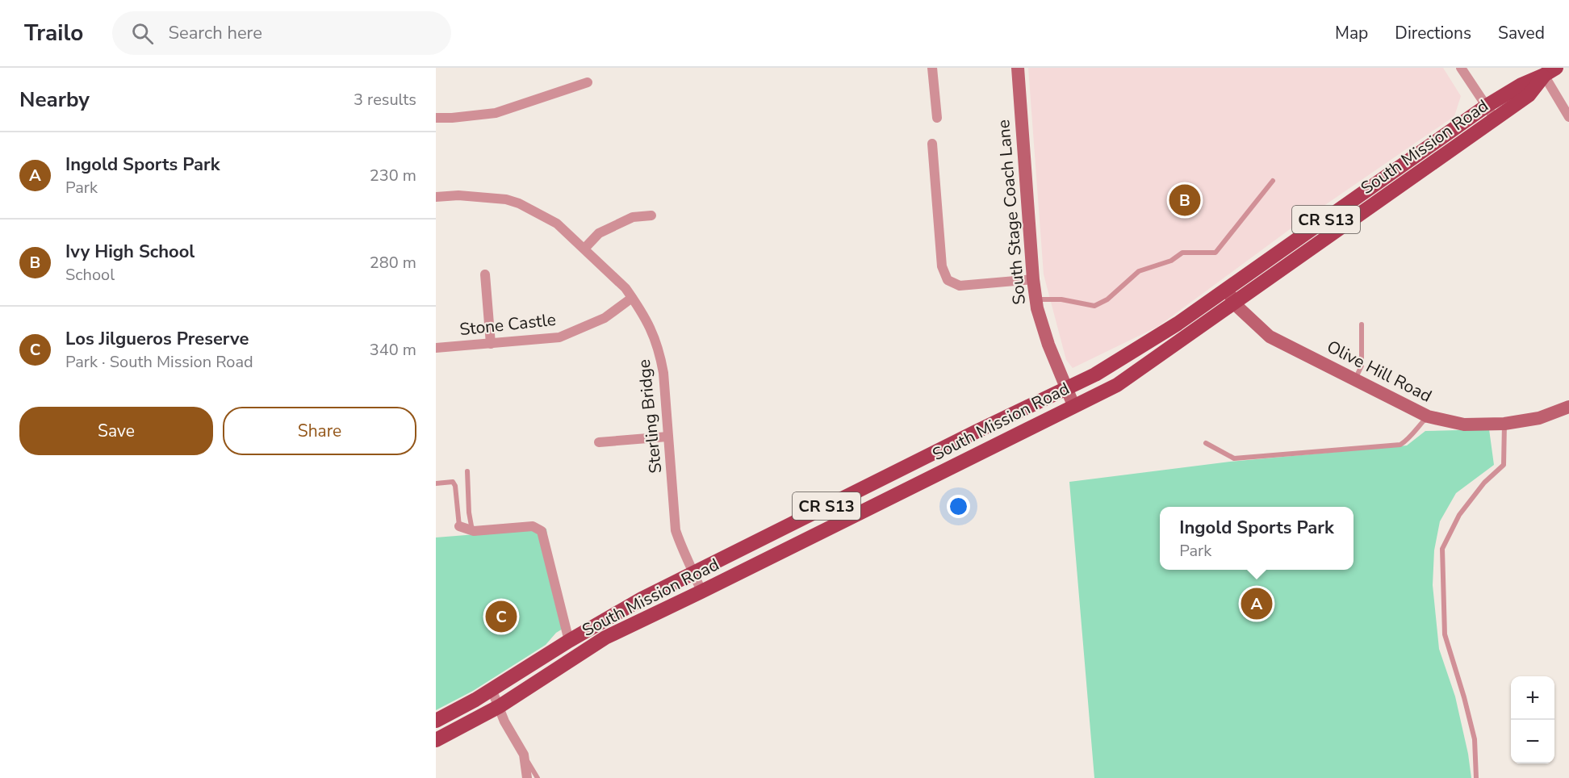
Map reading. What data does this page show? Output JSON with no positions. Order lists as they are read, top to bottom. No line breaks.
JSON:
{"streets":{"main road":["South Mission Road","South Stage Coach Lane","CR S13","Olive Hill Road"],"street":["Stone Castle","Sterling Bridge"]},"crossings":[["South Mission Road","South Stage Coach Lane"],["South Mission Road","Olive Hill Road"],["South Mission Road","Sterling Bridge"],["Stone Castle","Sterling Bridge"]],"page":{"header":"Trailo","search":"Search here","nav":["Map","Directions","Saved"],"heading":["Nearby","3 results"],"list":[{"mark":"A","name":"Ingold Sports Park","note":"Park","value":"230 m"},{"mark":"B","name":"Ivy High School","note":"School","value":"280 m"},{"mark":"C","name":"Los Jilgueros Preserve","note":"Park · South Mission Road","value":"340 m"}],"pins":["B","A","C"],"buttons":["Save","Share"],"popup":["Ingold Sports Park","Park"],"map_buttons":["+","−"]}}
